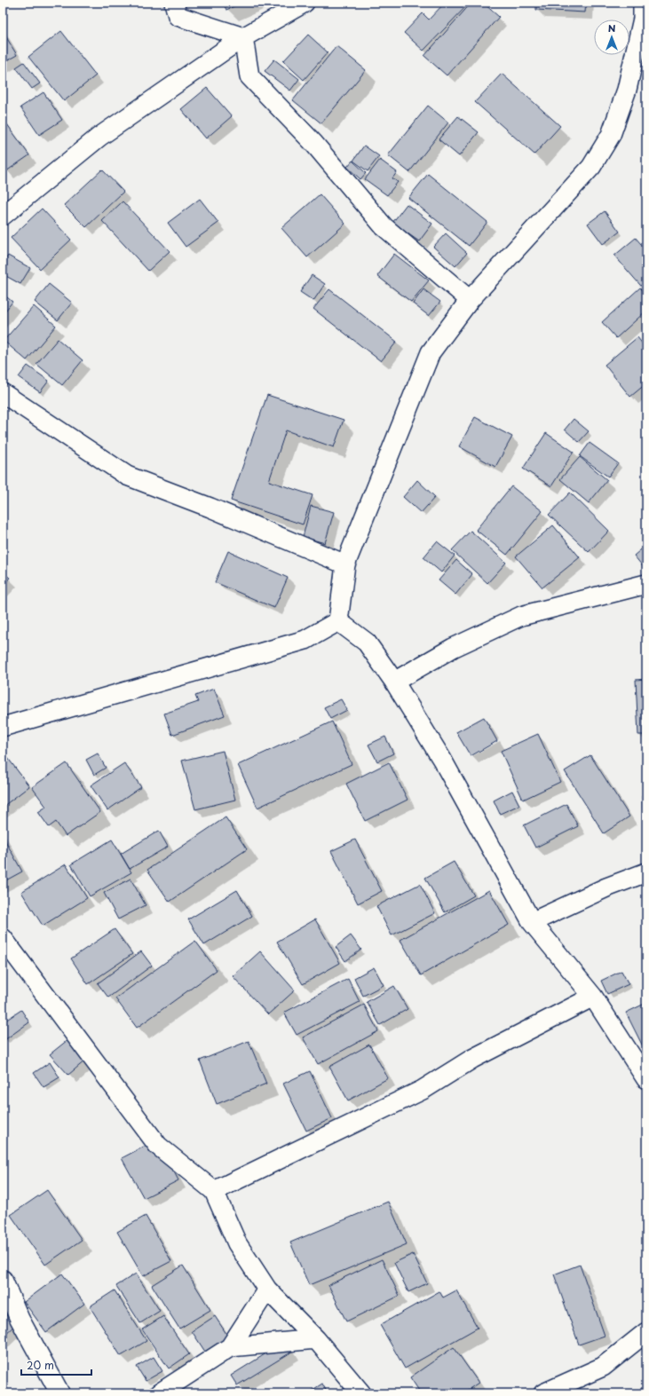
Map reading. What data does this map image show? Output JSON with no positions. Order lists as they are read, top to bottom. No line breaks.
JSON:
{"scale_bar":"20 m","north":"top"}
